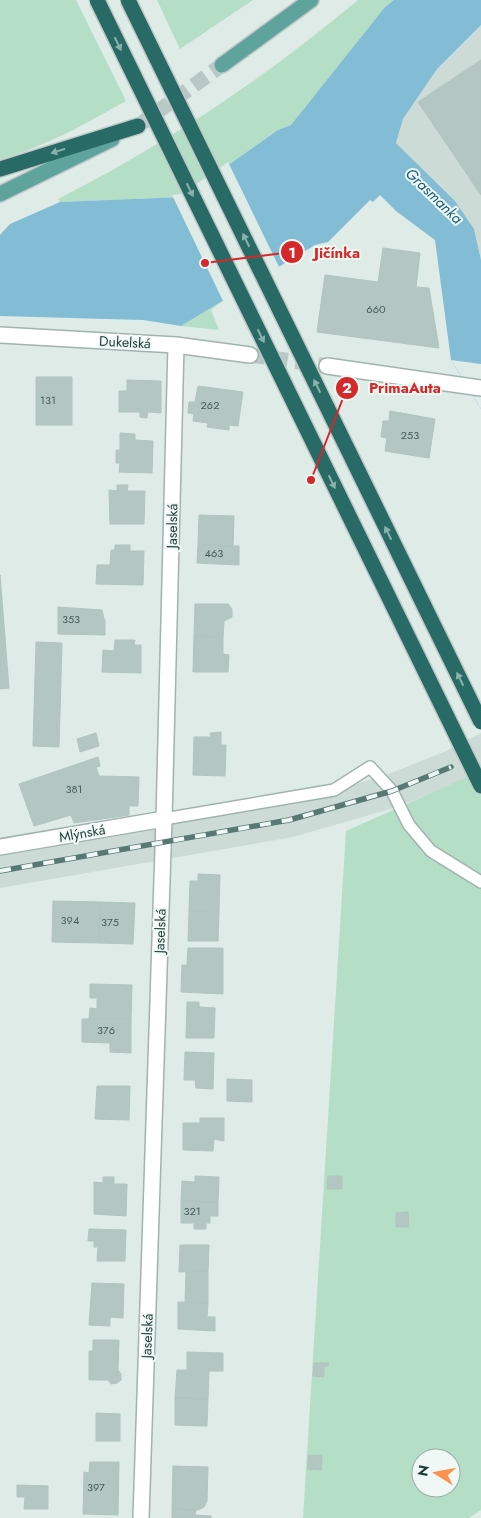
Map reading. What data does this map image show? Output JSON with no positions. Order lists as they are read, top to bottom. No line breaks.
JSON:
{"streets":{"street":["Dukelská","Jaselská","Mlýnská"]},"crossings":[["Dukelská","Jaselská"],["Jaselská","Mlýnská"]],"water":["Grasmanka"],"places":["Jičínka","PrimaAuta"],"house_numbers":["660","131","262","253","463","353","381","394","375","376","321","397"],"north":"left"}
